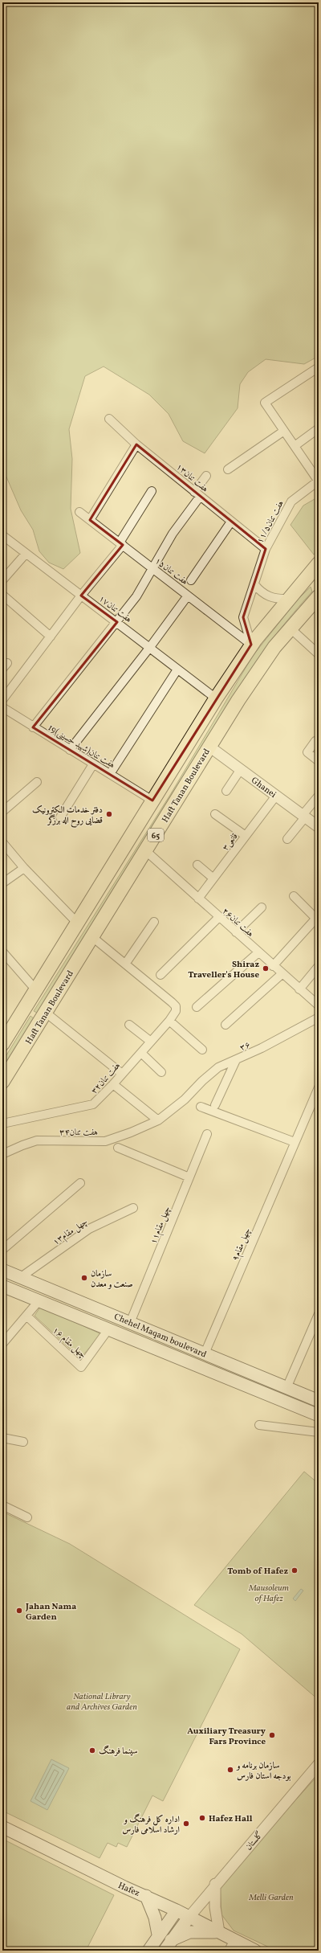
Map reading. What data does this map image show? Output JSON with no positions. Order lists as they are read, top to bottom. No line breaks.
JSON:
{"streets":{"main road":["Haft Tanan Boulevard","65","Chehel Maqam boulevard","Hafez"],"street":["۱۳هفت تنان","۱۱/۵هفت تنان","هفت تنان۱۵","هفت تنان۱۷","19هفت تنان(شهید حسینی)","Ghanei","۳قانعی","هفت تنان۲۶","۳۶","هفت تنان۳۲","هفت تنان۳۴","چهل مقام۱۱","چهل مقام۱۳","چهل مقام۹","چهل مقام ۱۶","گلستان"]},"crossings":[["۱۳هفت تنان","۱۱/۵هفت تنان"],["هفت تنان۱۵","65"],["هفت تنان۱۷","65"],["19هفت تنان(شهید حسینی)","65"],["Haft Tanan Boulevard","Ghanei"],["Haft Tanan Boulevard","هفت تنان۲۶"],["Ghanei","۳قانعی"],["۳قانعی","هفت تنان۲۶"],["۳۶","هفت تنان۳۴"],["چهل مقام۱۱","Chehel Maqam boulevard"],["چهل مقام۱۳","Chehel Maqam boulevard"],["چهل مقام۹","Chehel Maqam boulevard"],["Chehel Maqam boulevard","چهل مقام ۱۶"],["گلستان","Hafez"]],"parks":["Mausoleum of Hafez","National Library and Archives Garden","Melli Garden"],"places":["دفتر خدمات الکترونیک قضایی روح اله برزگر","Shiraz Traveller's House","سازمان صنعت و معدن","Tomb of Hafez","Jahan Nama Garden","Auxiliary Treasury Fars Province","سینما فرهنگ","سازمان برنامه و بودجه استان فارس","Hafez Hall","اداره کل فرهنگ و ارشاد اسلامی فارس"]}
